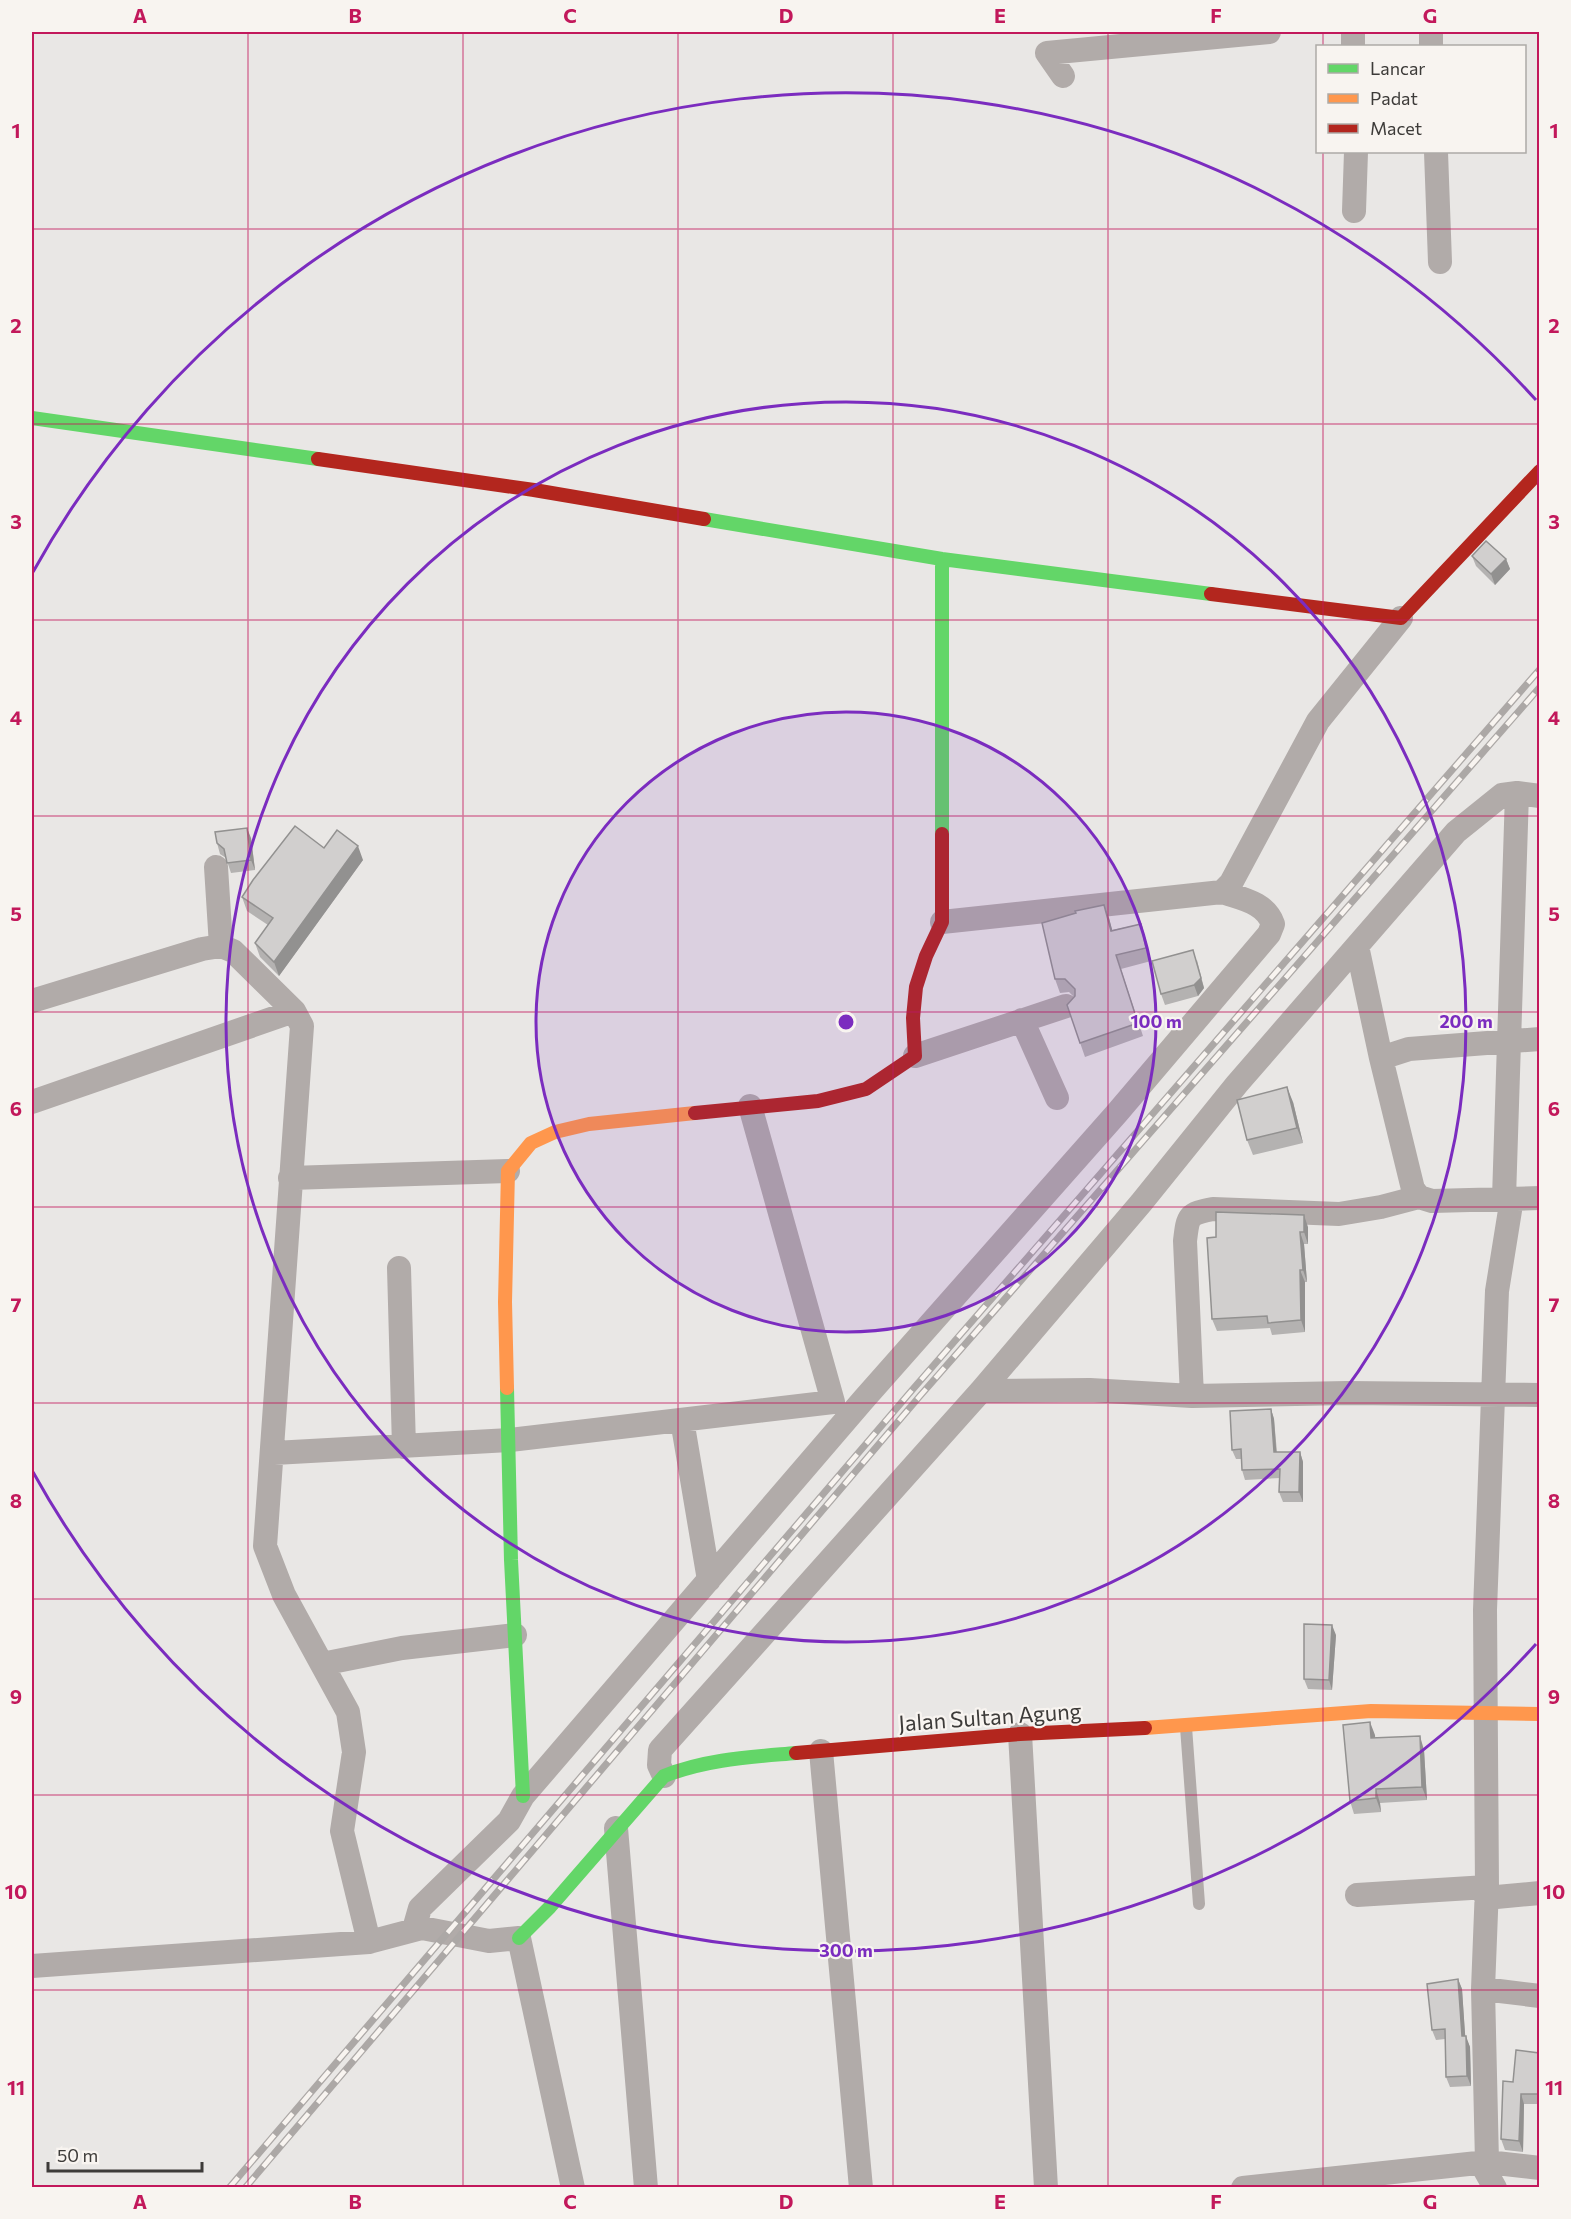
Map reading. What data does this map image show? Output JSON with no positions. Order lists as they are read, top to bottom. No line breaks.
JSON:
{"streets":{"street":["Jalan Sultan Agung"]},"legend":["Lancar","Padat","Macet"],"scale_bar":"50 m","grid":{"columns":["A","B","C","D","E","F","G"],"rows":["1","2","3","4","5","6","7","8","9","10","11"]},"rings":["100 m","200 m","300 m"]}
